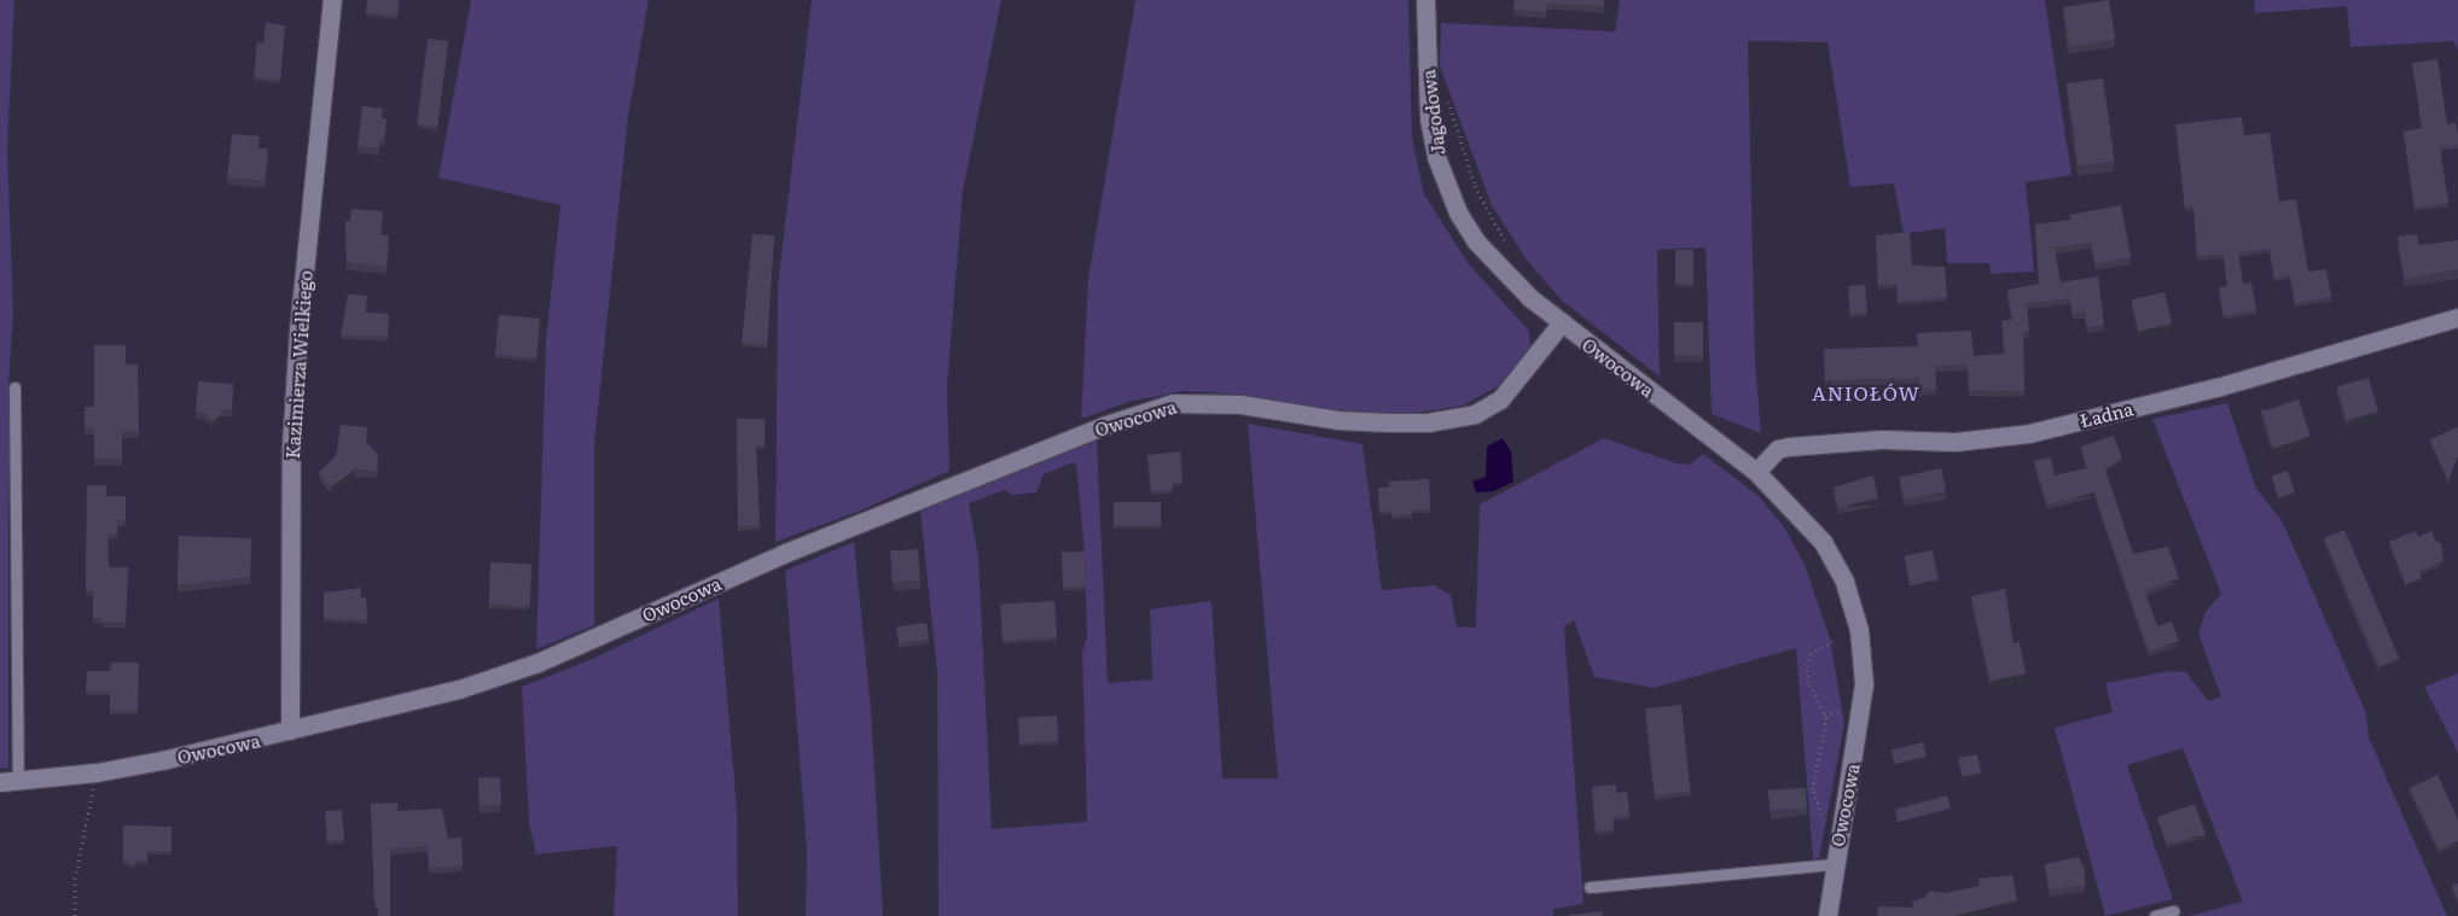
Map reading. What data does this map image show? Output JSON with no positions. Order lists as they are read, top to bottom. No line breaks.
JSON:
{"streets":{"street":["Jagodowa","Kazimierza Wielkiego","Owocowa","Ładna"]},"crossings":[["Jagodowa","Owocowa"],["Kazimierza Wielkiego","Owocowa"],["Owocowa","Ładna"]],"districts":["ANIOŁÓW"]}
